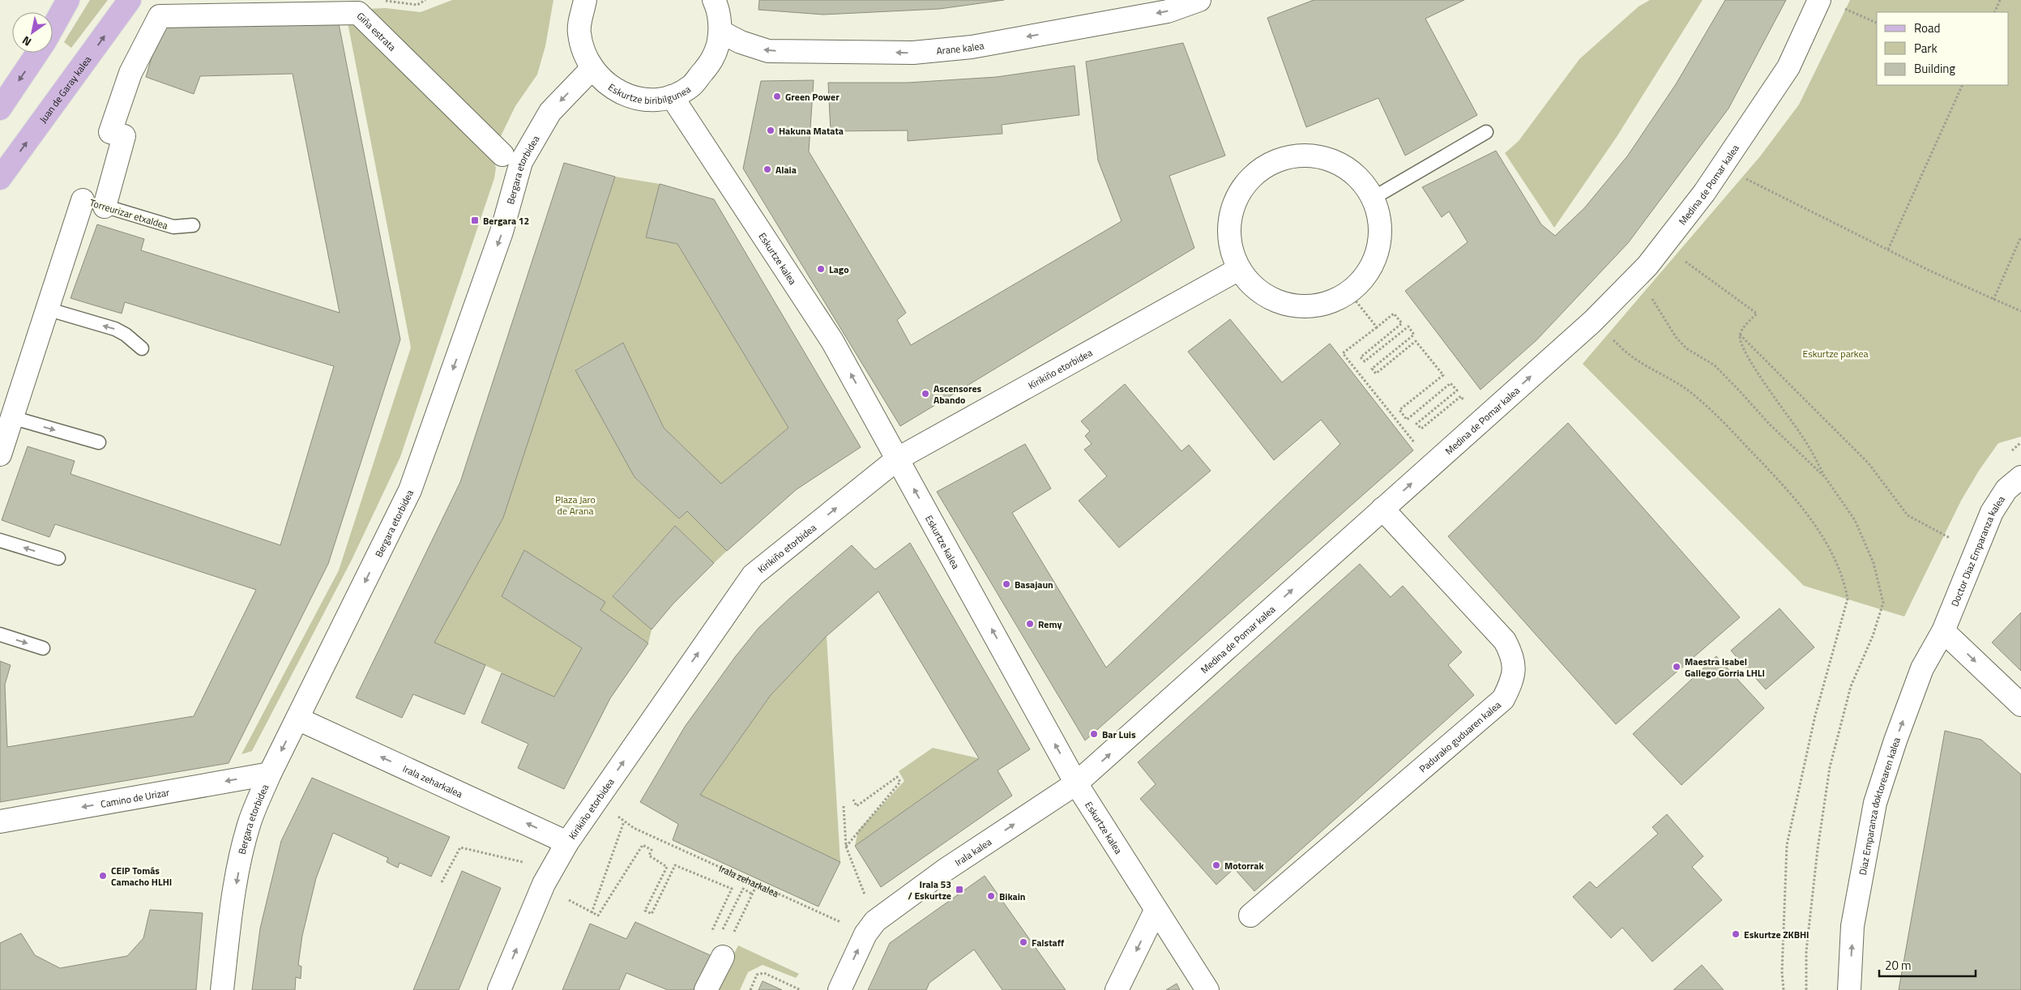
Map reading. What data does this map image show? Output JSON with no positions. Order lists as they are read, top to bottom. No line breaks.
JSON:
{"streets":{"main road":["Juan de Garay kalea"],"street":["Giña estrata","Arane kalea","Eskurtze biribilgunea","Bergara etorbidea","Medina de Pomar kalea","Torreurizar etxaldea","Eskurtze kalea","Kirikiño etorbidea","Doctor Diaz Emparanza kalea","Padurako guduaren kalea","Irala zeharkalea","Camino de Urizar","Diaz Emparanza doktorearen kalea","Irala kalea"]},"crossings":[["Giña estrata","Torreurizar etxaldea"],["Arane kalea","Eskurtze biribilgunea"],["Eskurtze biribilgunea","Bergara etorbidea"],["Eskurtze biribilgunea","Eskurtze kalea"],["Bergara etorbidea","Irala zeharkalea"],["Bergara etorbidea","Camino de Urizar"],["Medina de Pomar kalea","Eskurtze kalea"],["Medina de Pomar kalea","Padurako guduaren kalea"],["Medina de Pomar kalea","Irala kalea"],["Eskurtze kalea","Kirikiño etorbidea"],["Eskurtze kalea","Irala kalea"],["Kirikiño etorbidea","Irala zeharkalea"],["Doctor Diaz Emparanza kalea","Diaz Emparanza doktorearen kalea"]],"one_way":["Arane kalea","Bergara etorbidea","Medina de Pomar kalea","Eskurtze kalea","Kirikiño etorbidea","Irala zeharkalea","Camino de Urizar","Diaz Emparanza doktorearen kalea","Irala kalea"],"parks":["Eskurtze parkea","Plaza Jaro de Arana"],"places":{"other":["Green Power","Hakuna Matata","Alaia","Lago","Ascensores Abando","Basajaun","Remy","Maestra Isabel Gallego Gorria LHLI","Bar Luis","Motorrak","CEIP Tomás Camacho HLHI","Bikain","Eskurtze ZKBHI","Falstaff"],"transit":["Bergara 12","Irala 53 / Eskurtze"]},"legend":["Road","Park","Building"],"scale_bar":"20 m","north":"bottom left"}
